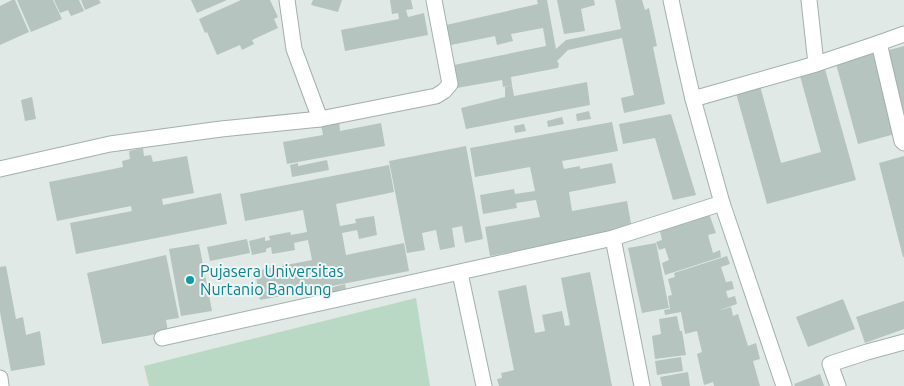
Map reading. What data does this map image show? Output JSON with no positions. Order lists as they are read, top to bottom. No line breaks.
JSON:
{"places":["Pujasera Universitas Nurtanio Bandung"]}
